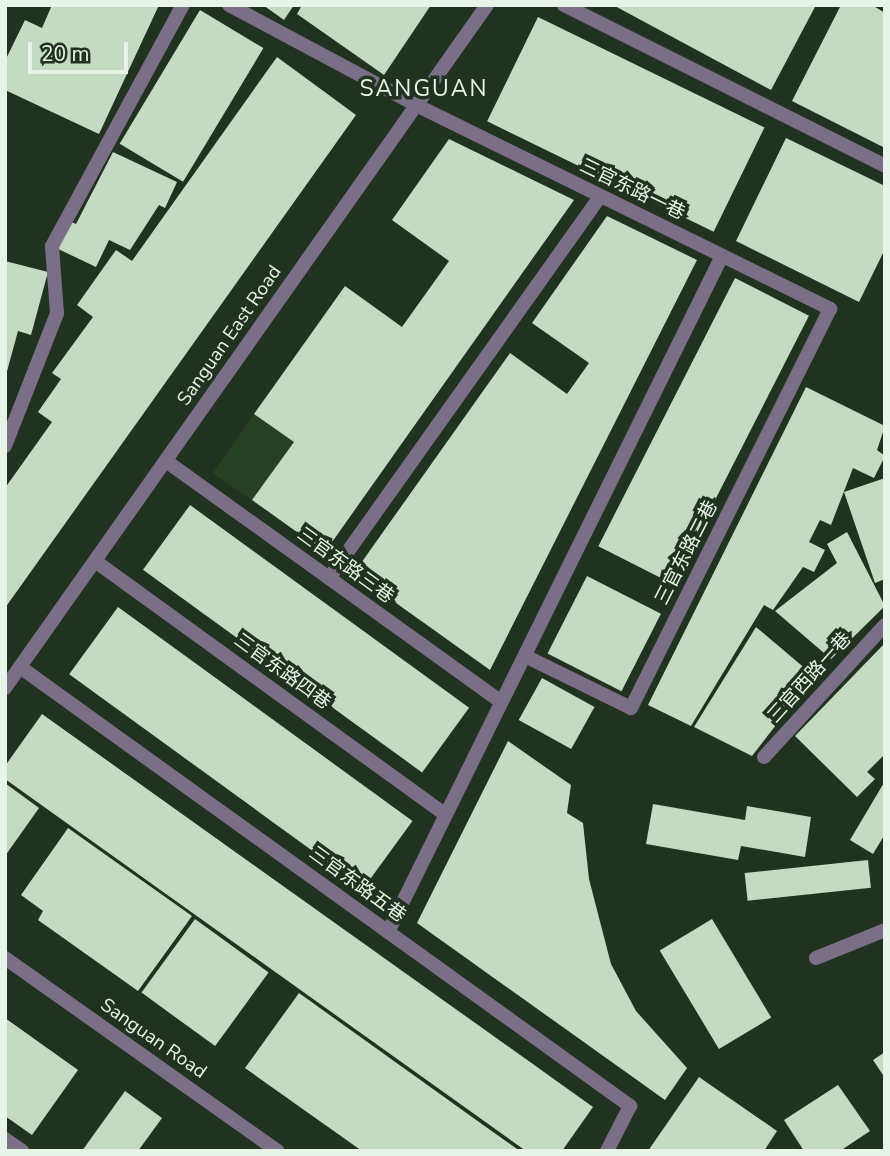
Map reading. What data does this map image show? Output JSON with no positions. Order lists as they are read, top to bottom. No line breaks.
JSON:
{"streets":{"street":["三官东路一巷","Sanguan East Road","三官东路二巷","三官东路三巷","三官东路四巷","三官西路一巷","三官东路五巷","Sanguan Road"]},"crossings":[["三官东路一巷","Sanguan East Road"],["三官东路一巷","三官东路二巷"],["Sanguan East Road","三官东路三巷"],["Sanguan East Road","三官东路四巷"],["Sanguan East Road","三官东路五巷"]],"districts":["SANGUAN"],"scale_bar":"20 m"}
